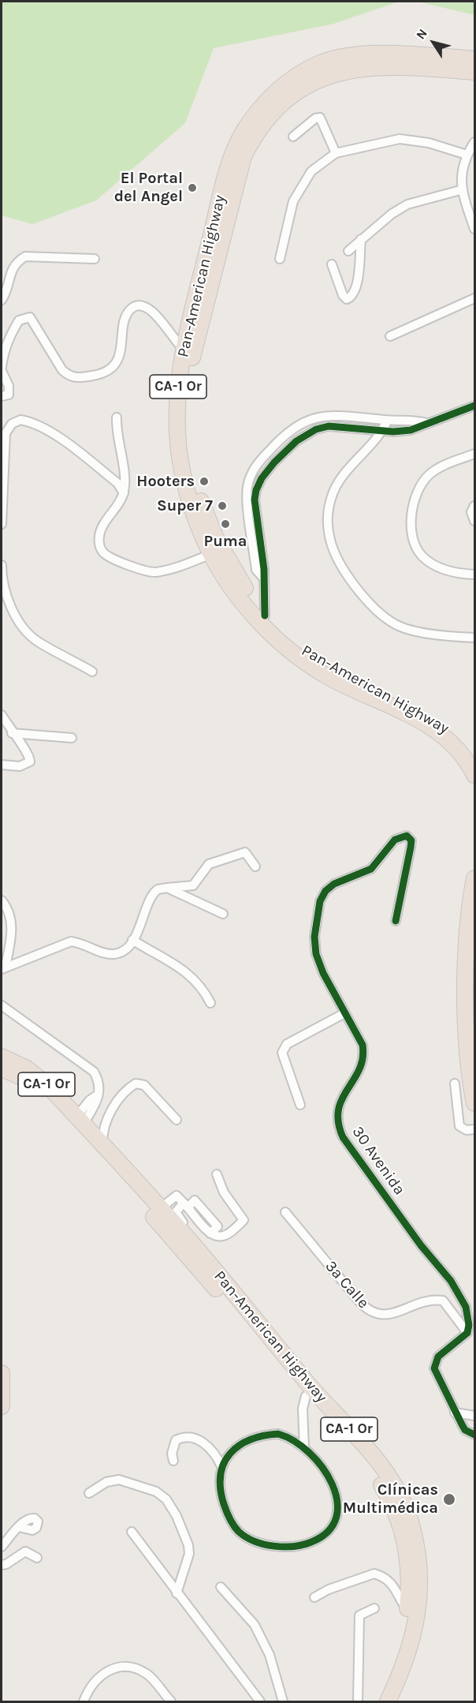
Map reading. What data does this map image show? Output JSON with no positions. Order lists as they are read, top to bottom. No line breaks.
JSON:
{"streets":{"highway":["Pan-American Highway","CA-1 Or"],"street":["30 Avenida","3a Calle"]},"crossings":[["30 Avenida","3a Calle"]],"places":["El Portal del Angel","Hooters","Super 7","Puma","Clínicas Multimédica"],"north":"top left"}
